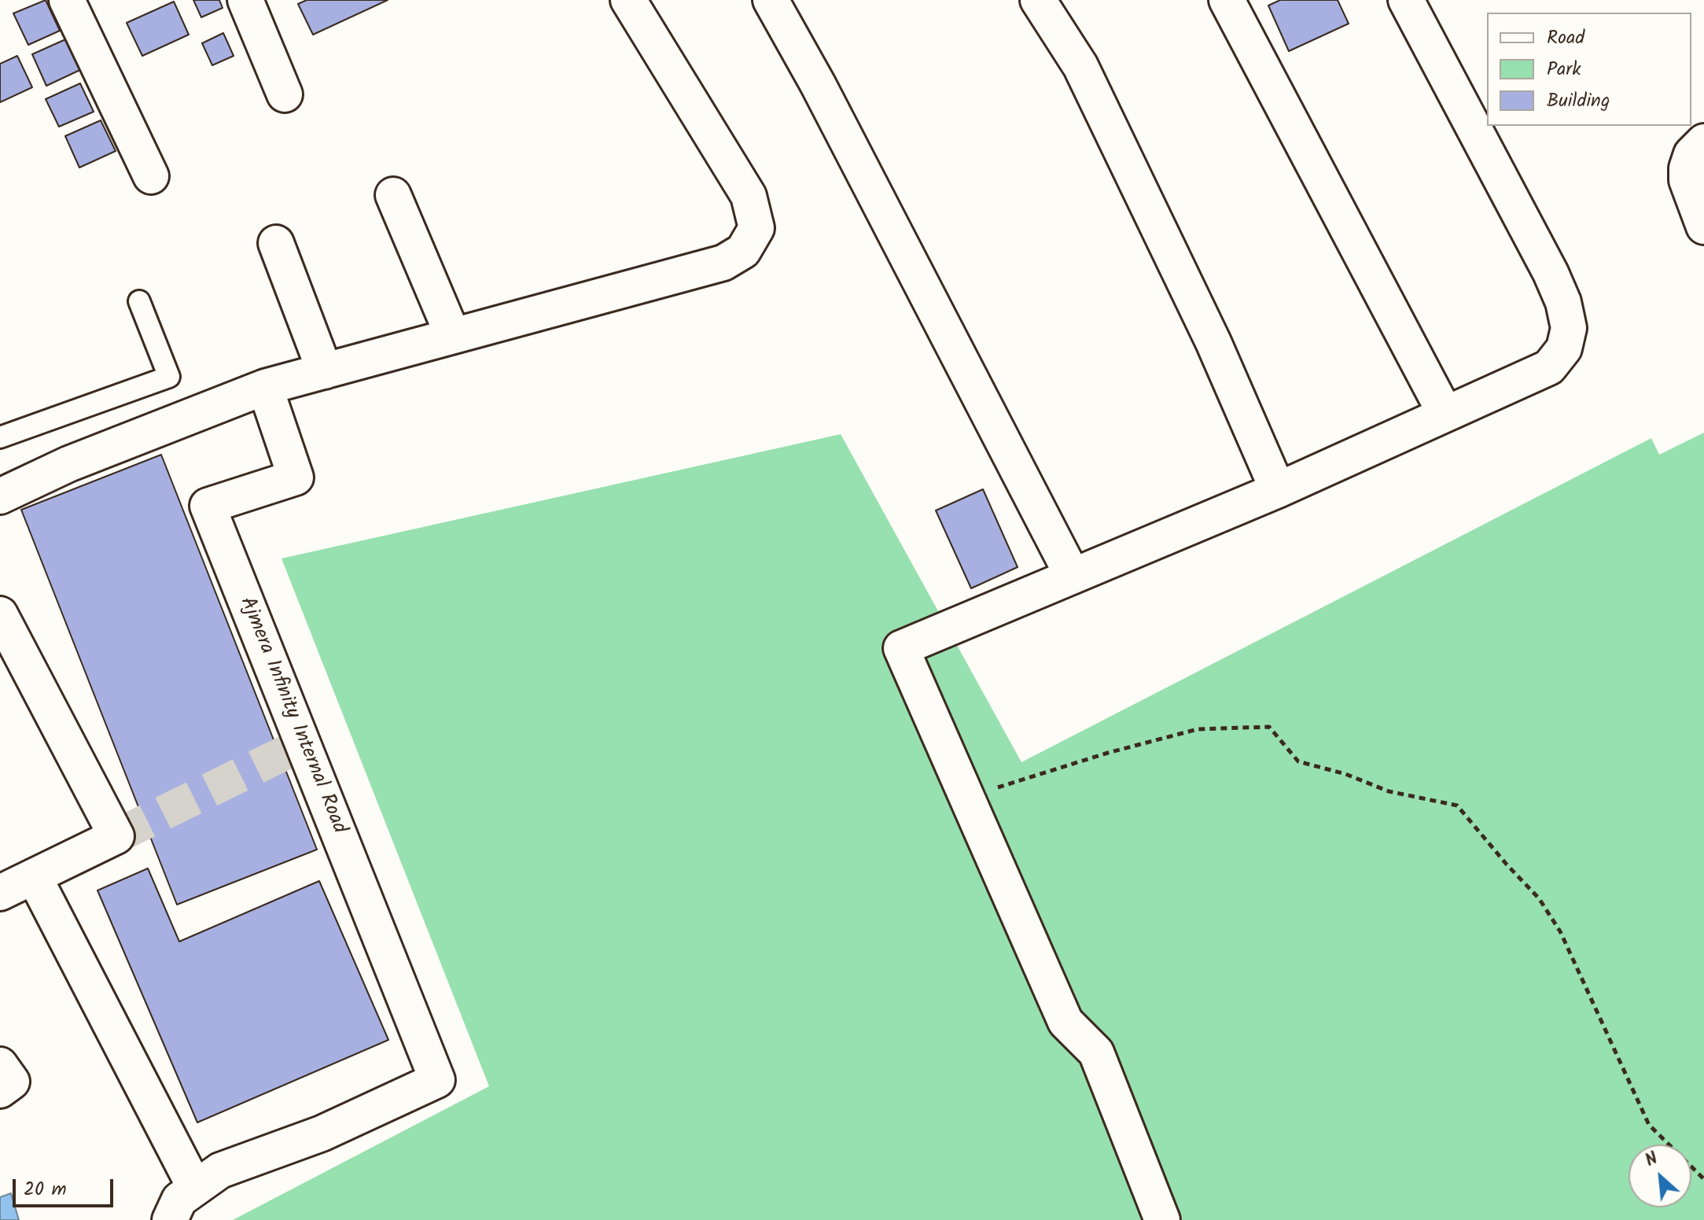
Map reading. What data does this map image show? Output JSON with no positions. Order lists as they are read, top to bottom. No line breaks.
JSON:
{"streets":{"street":["Ajmera Infinity Internal Road"]},"legend":["Road","Park","Building"],"scale_bar":"20 m","north":"top left"}
